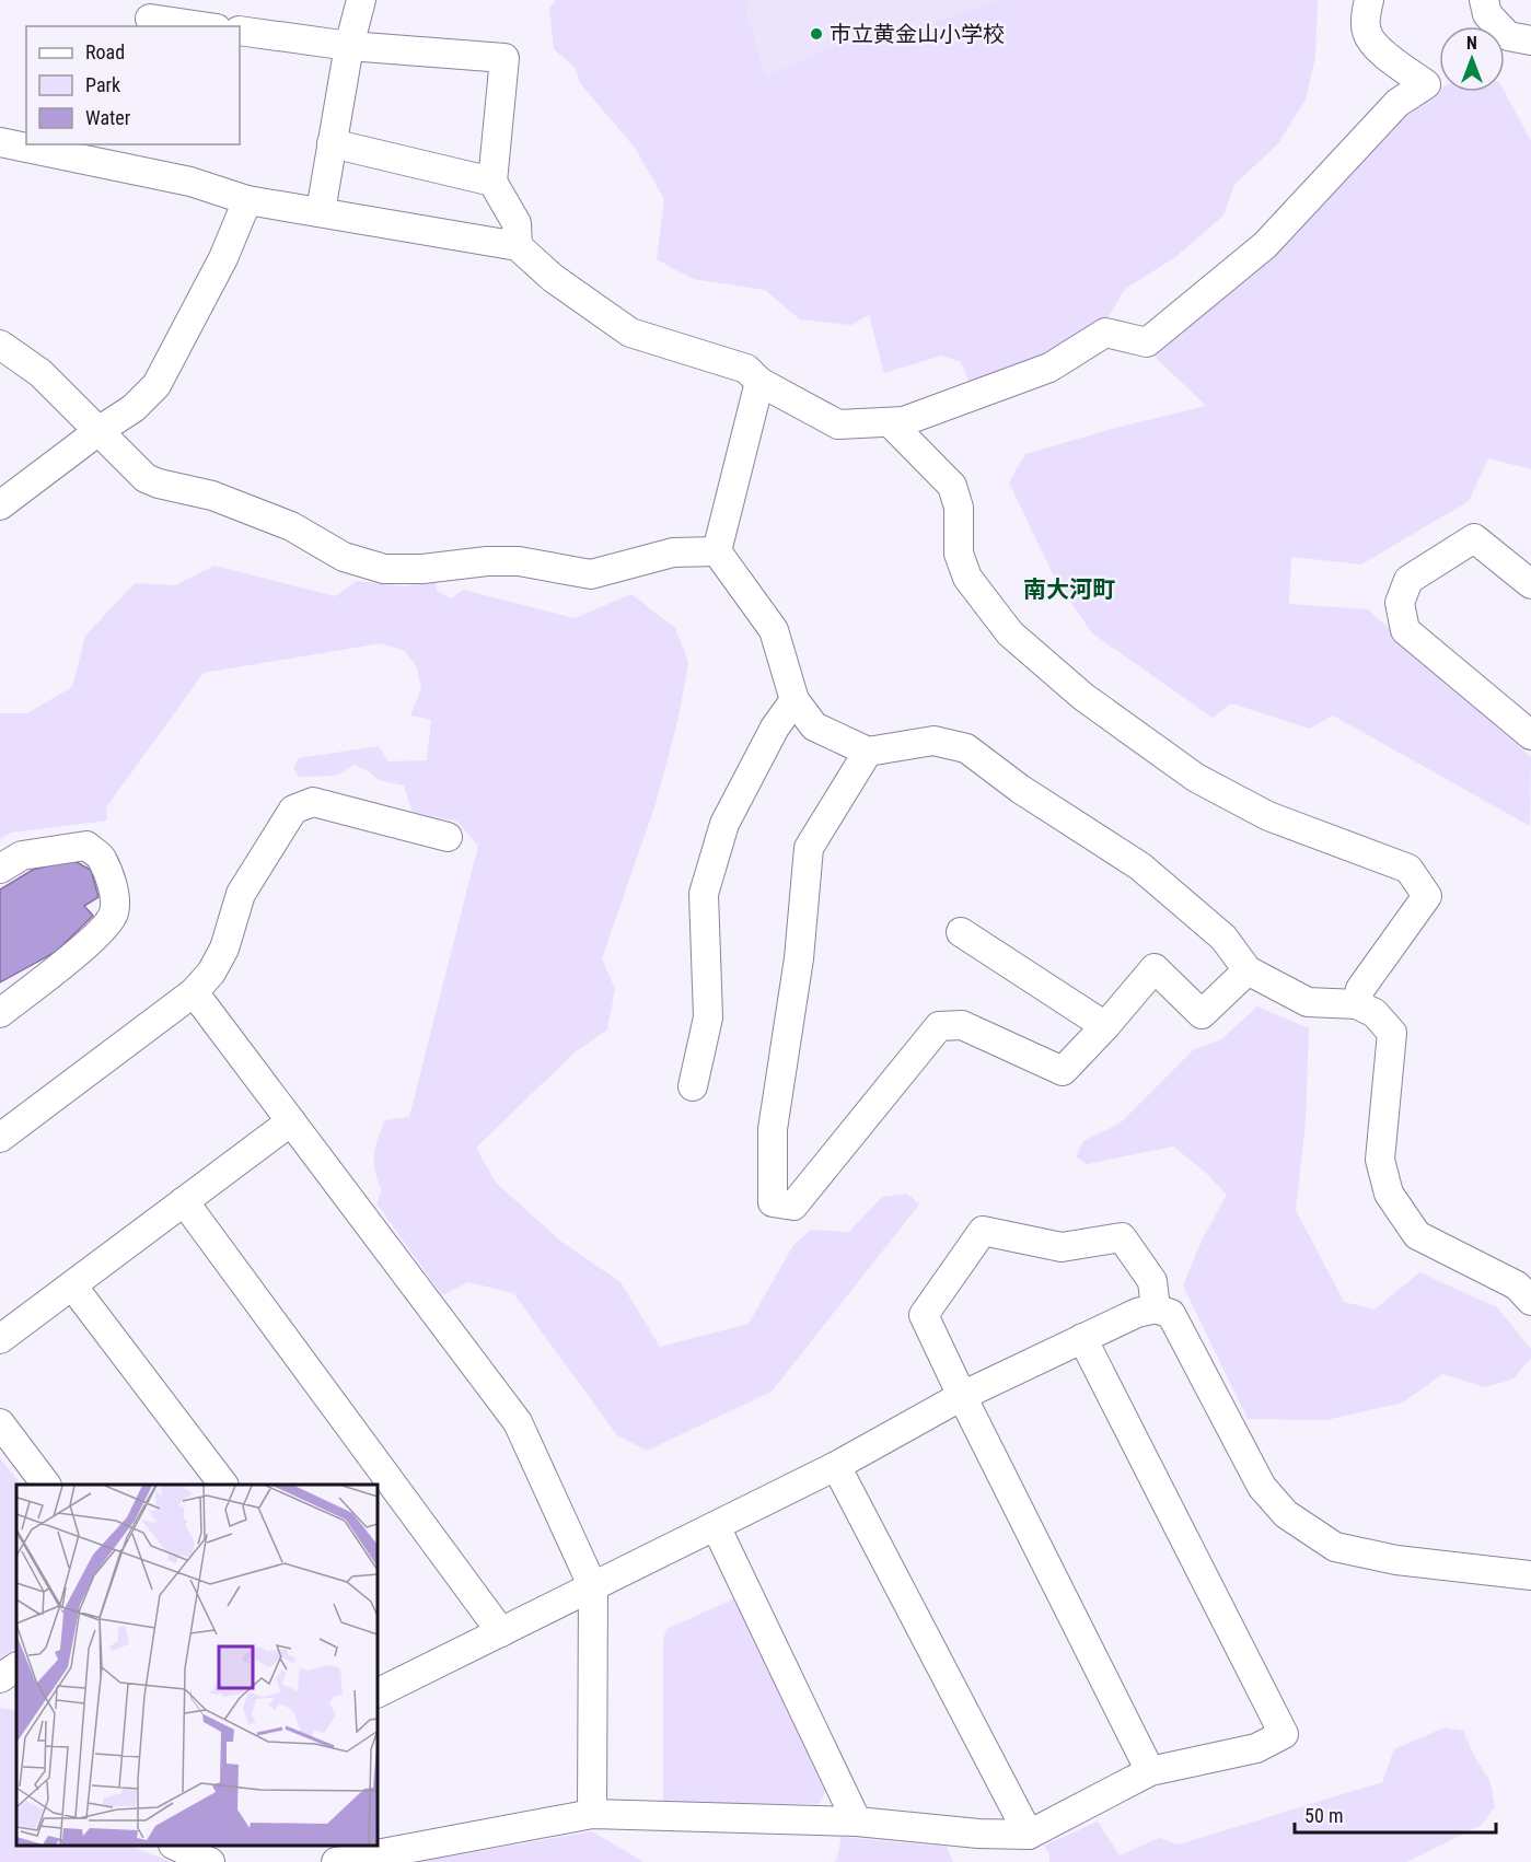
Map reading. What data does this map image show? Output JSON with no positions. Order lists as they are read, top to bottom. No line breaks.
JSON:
{"districts":["南大河町"],"places":["市立黄金山小学校"],"legend":["Road","Park","Water"],"scale_bar":"50 m","north":"top"}
